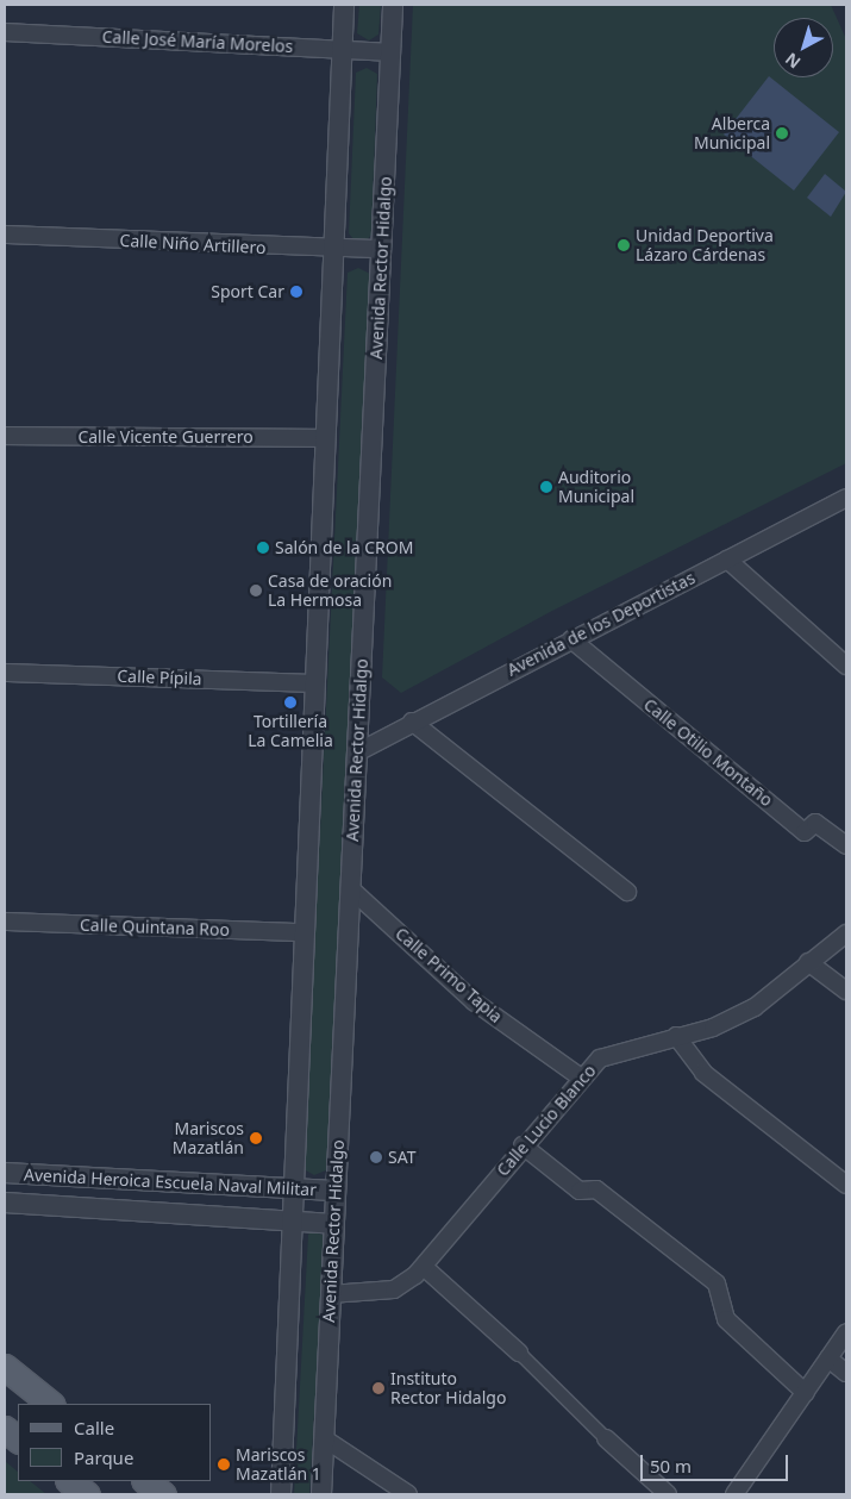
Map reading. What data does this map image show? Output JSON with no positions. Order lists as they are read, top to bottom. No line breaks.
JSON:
{"streets":{"street":["Calle José María Morelos","Calle Niño Artillero","Avenida Rector Hidalgo","Calle Vicente Guerrero","Avenida de los Deportistas","Calle Pípila","Calle Otilio Montaño","Calle Quintana Roo","Calle Primo Tapia","Calle Lucio Blanco","Avenida Heroica Escuela Naval Militar"]},"crossings":[["Calle José María Morelos","Avenida Rector Hidalgo"],["Calle Niño Artillero","Avenida Rector Hidalgo"],["Avenida Rector Hidalgo","Avenida de los Deportistas"],["Avenida Rector Hidalgo","Calle Primo Tapia"],["Avenida Rector Hidalgo","Calle Lucio Blanco"],["Avenida Rector Hidalgo","Avenida Heroica Escuela Naval Militar"],["Avenida de los Deportistas","Calle Otilio Montaño"],["Calle Primo Tapia","Calle Lucio Blanco"]],"places":["Alberca Municipal","Unidad Deportiva Lázaro Cárdenas","Sport Car","Auditorio Municipal","Salón de la CROM","Casa de oración La Hermosa","Tortillería La Camelia","Mariscos Mazatlán","SAT","Instituto Rector Hidalgo","Mariscos Mazatlán 1"],"legend":["Calle","Parque"],"scale_bar":"50 m","north":"bottom left"}
